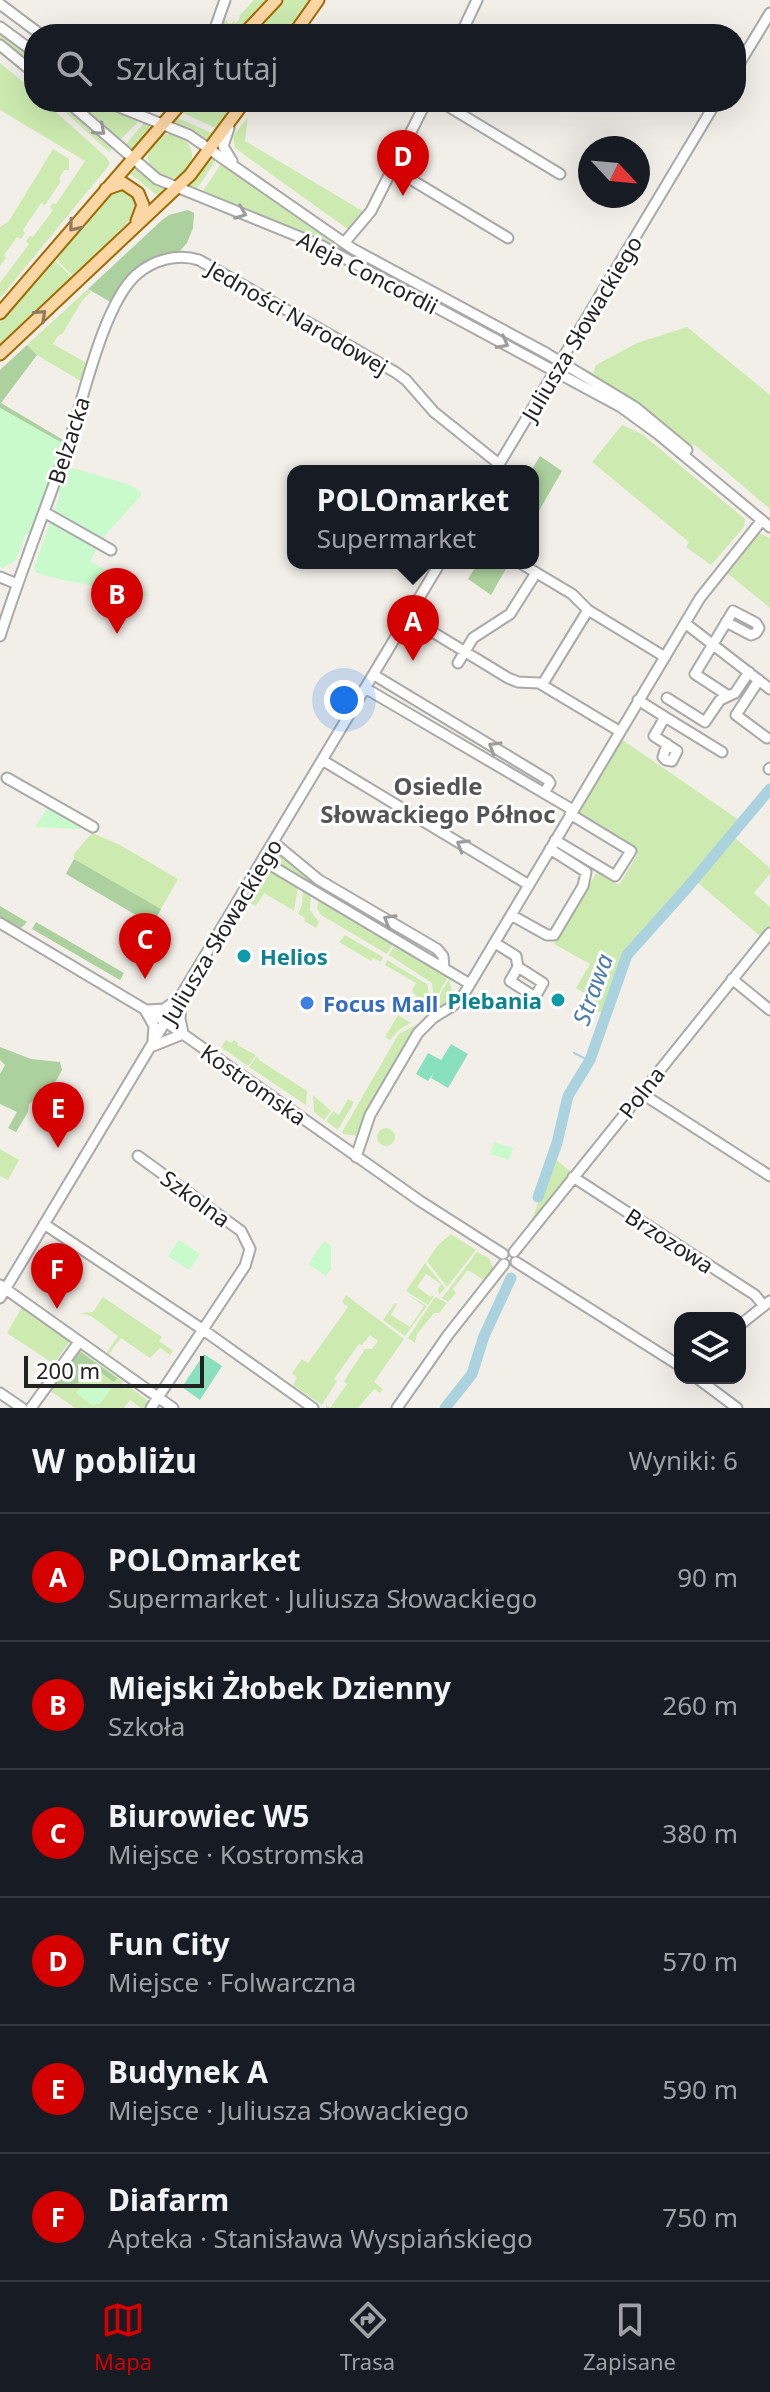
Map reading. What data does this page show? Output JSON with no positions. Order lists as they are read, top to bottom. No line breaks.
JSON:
{"streets":{"street":["Aleja Concordii","Jedności Narodowej","Juliusza Słowackiego","Belzacka","Kostromska","Polna","Szkolna","Brzozowa"]},"crossings":[["Aleja Concordii","Juliusza Słowackiego"],["Jedności Narodowej","Belzacka"],["Juliusza Słowackiego","Kostromska"],["Polna","Brzozowa"]],"districts":["Osiedle Słowackiego Północ"],"water":["Strawa"],"places":["Helios","Plebania","Focus Mall"],"scale_bar":"200 m","north":"bottom right","page":{"search":"Szukaj tutaj","pins":["D","B","A","C","E","F"],"popup":["POLOmarket","Supermarket"],"scale":"200 m","heading":["W pobliżu","Wyniki: 6"],"list":[{"mark":"A","name":"POLOmarket","note":"Supermarket · Juliusza Słowackiego","value":"90 m"},{"mark":"B","name":"Miejski Żłobek Dzienny","note":"Szkoła","value":"260 m"},{"mark":"C","name":"Biurowiec W5","note":"Miejsce · Kostromska","value":"380 m"},{"mark":"D","name":"Fun City","note":"Miejsce · Folwarczna","value":"570 m"},{"mark":"E","name":"Budynek A","note":"Miejsce · Juliusza Słowackiego","value":"590 m"},{"mark":"F","name":"Diafarm","note":"Apteka · Stanisława Wyspiańskiego","value":"750 m"}],"nav":["Mapa","Trasa","Zapisane"]}}
